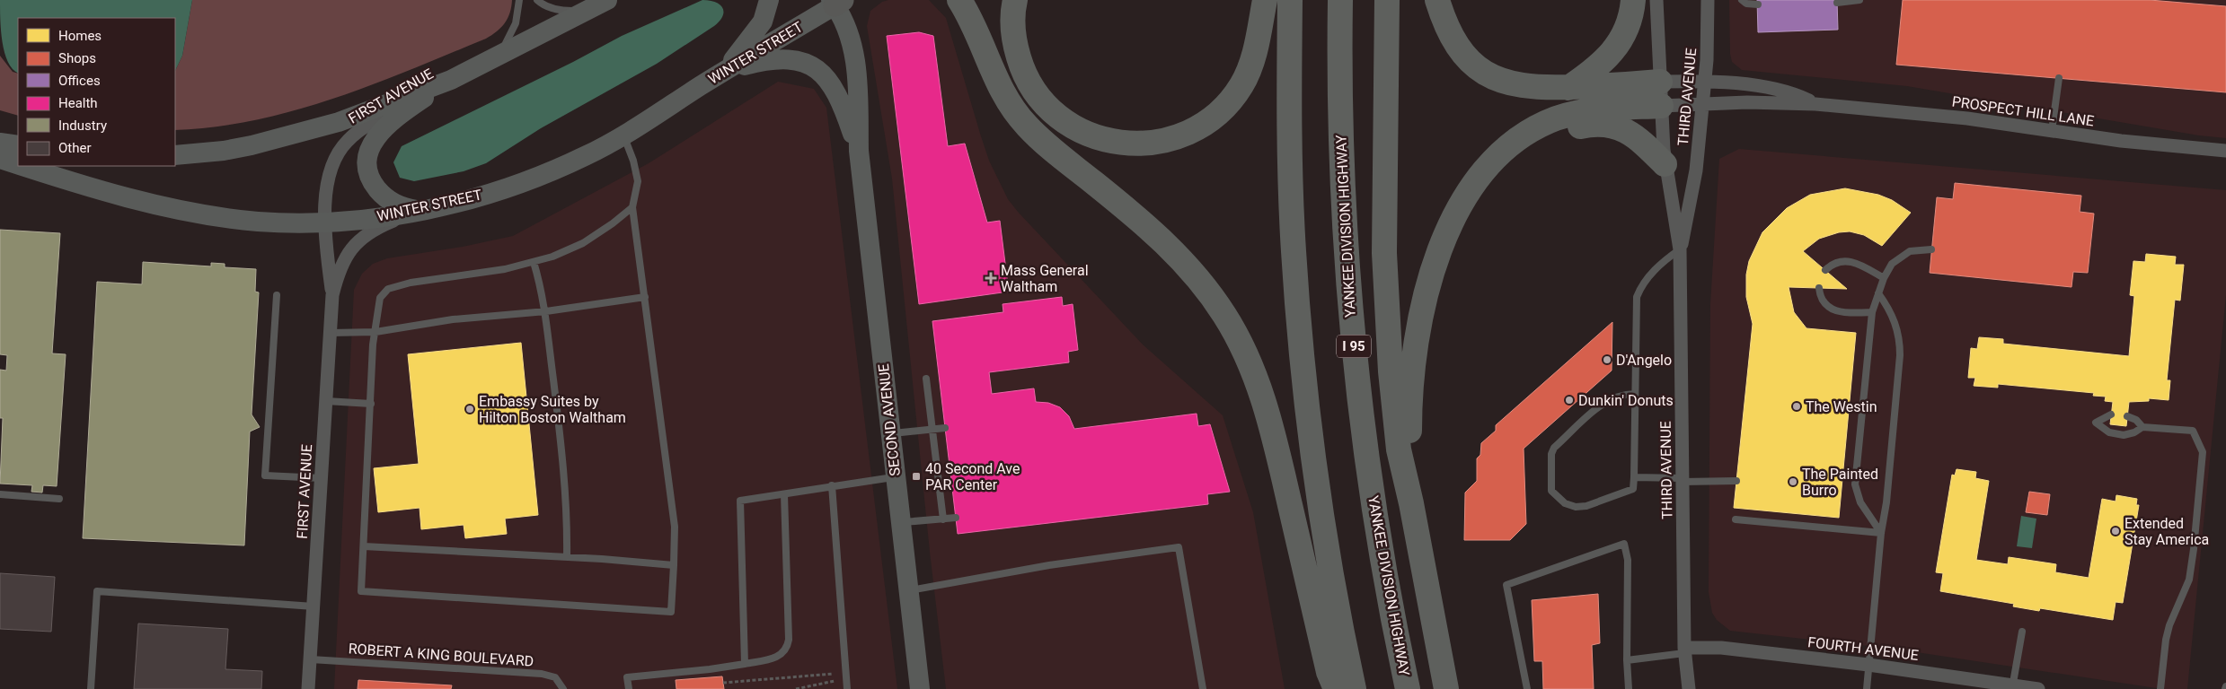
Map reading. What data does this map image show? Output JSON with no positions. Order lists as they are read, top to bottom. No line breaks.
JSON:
{"streets":{"highway":["YANKEE DIVISION HIGHWAY","I 95"],"street":["WINTER STREET","FIRST AVENUE","THIRD AVENUE","PROSPECT HILL LANE","SECOND AVENUE","FOURTH AVENUE"],"lane":["ROBERT A KING BOULEVARD"]},"crossings":[["WINTER STREET","FIRST AVENUE"],["WINTER STREET","SECOND AVENUE"],["FIRST AVENUE","ROBERT A KING BOULEVARD"],["THIRD AVENUE","PROSPECT HILL LANE"],["THIRD AVENUE","FOURTH AVENUE"]],"places":{"health":["Mass General Waltham"],"other":["D'Angelo","Dunkin' Donuts","The Westin","Embassy Suites by Hilton Boston Waltham","The Painted Burro","Extended Stay America"],"transit":["40 Second Ave PAR Center"]},"legend":["Homes","Shops","Offices","Health","Industry","Other"]}
